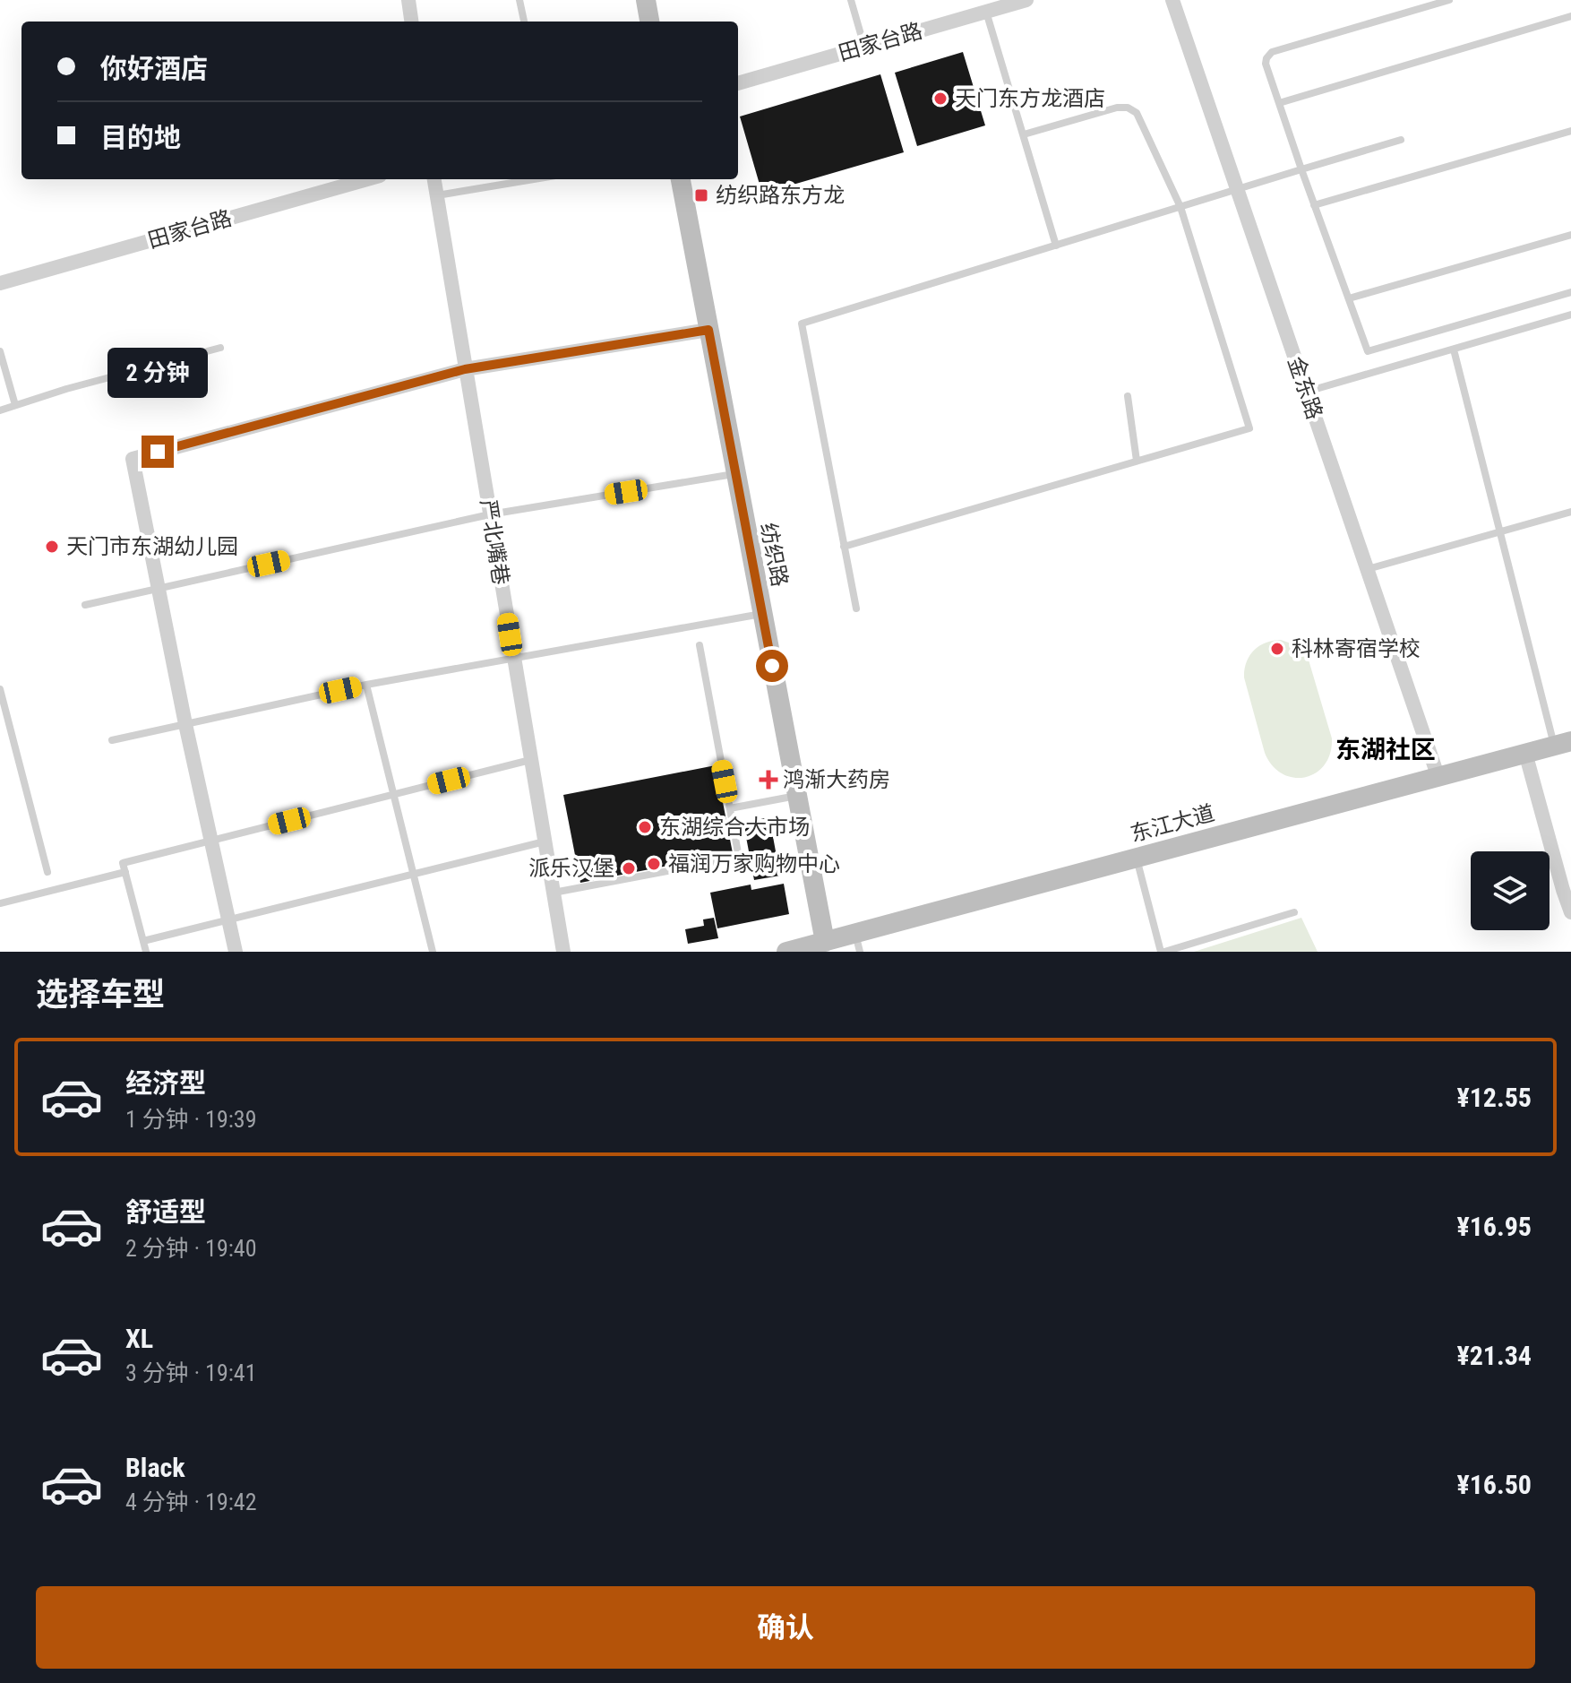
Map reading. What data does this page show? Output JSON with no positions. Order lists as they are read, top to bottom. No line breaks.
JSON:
{"streets":{"street":["田家台路","金东路","严北嘴巷","纺织路","东江大道"]},"crossings":[["金东路","东江大道"],["纺织路","东江大道"]],"districts":["东湖社区"],"places":{"other":["天门东方龙酒店","天门市东湖幼儿园","科林寄宿学校","东湖综合大市场","福润万家购物中心","派乐汉堡"],"transit":["纺织路东方龙"],"health":["鸿渐大药房"]},"page":{"banner":["你好酒店","目的地"],"bubble":"2 分钟","heading":"选择车型","list":[{"name":"经济型","note":"1 分钟 · 19:39","value":"¥12.55"},{"name":"舒适型","note":"2 分钟 · 19:40","value":"¥16.95"},{"name":"XL","note":"3 分钟 · 19:41","value":"¥21.34"},{"name":"Black","note":"4 分钟 · 19:42","value":"¥16.50"}],"buttons":"确认"}}
